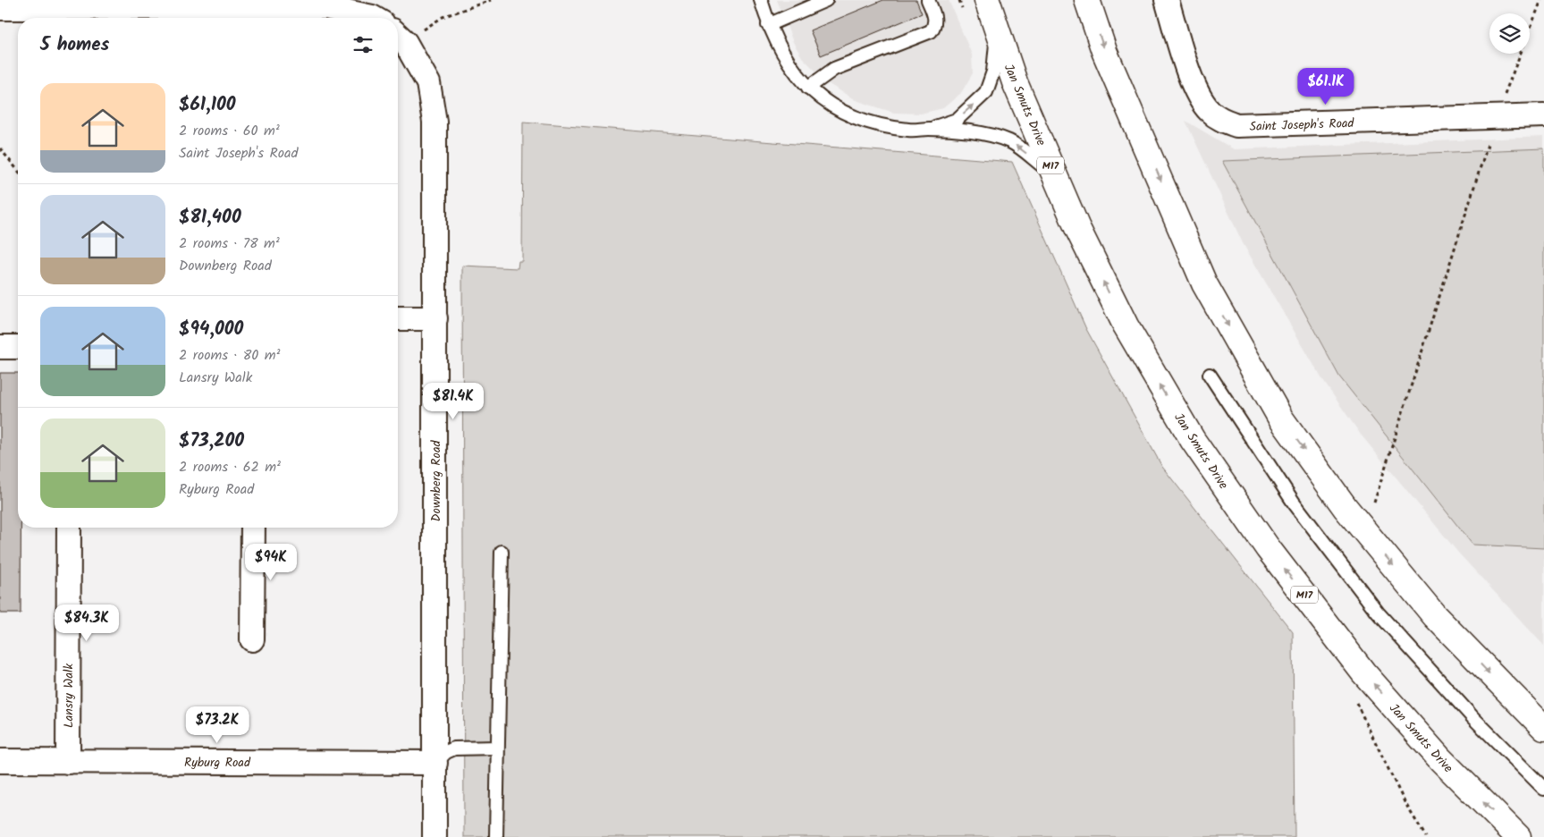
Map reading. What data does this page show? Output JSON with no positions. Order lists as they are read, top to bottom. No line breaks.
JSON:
{"streets":{"main road":["Jan Smuts Drive","M17"],"street":["Saint Joseph's Road","Downberg Road","Lansry Walk","Ryburg Road"]},"crossings":[["Downberg Road","Ryburg Road"],["Lansry Walk","Ryburg Road"]],"page":{"heading":"5 homes","price":["$61.1K","$81.4K","$94K","$84.3K","$73.2K"],"list":[{"name":"$61,100","note":"2 rooms · 60 m² · Saint Joseph's Road"},{"name":"$81,400","note":"2 rooms · 78 m² · Downberg Road"},{"name":"$94,000","note":"2 rooms · 80 m² · Lansry Walk"},{"name":"$73,200","note":"2 rooms · 62 m² · Ryburg Road"}]}}
